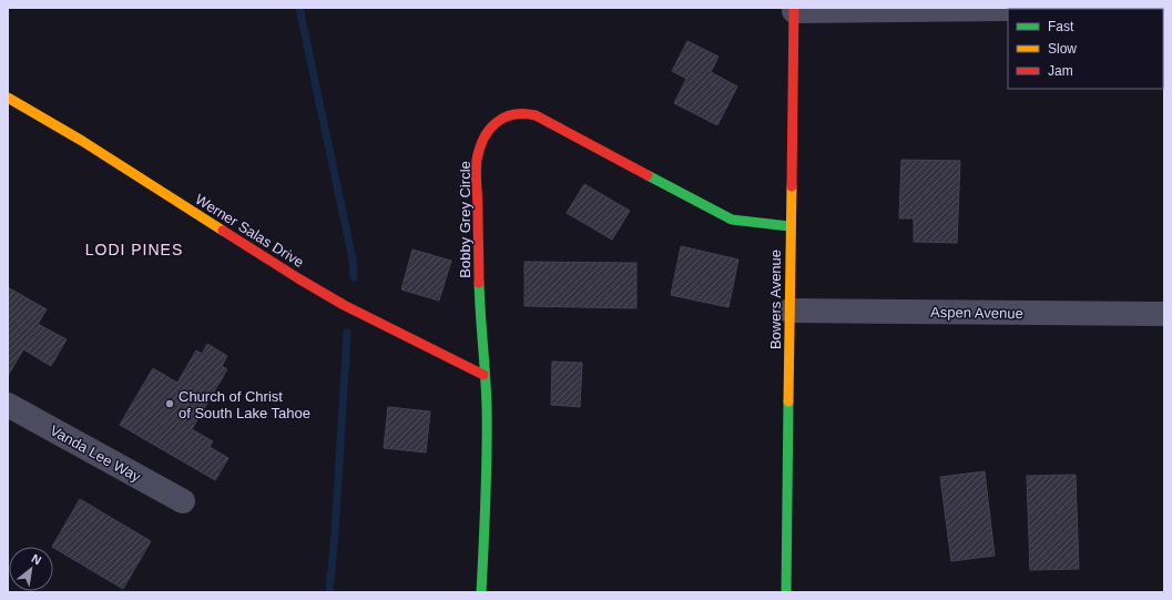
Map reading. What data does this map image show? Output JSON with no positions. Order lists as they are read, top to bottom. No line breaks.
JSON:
{"streets":{"street":["Bobby Grey Circle","Werner Salas Drive","Bowers Avenue","Aspen Avenue","Vanda Lee Way"]},"crossings":[["Bobby Grey Circle","Werner Salas Drive"],["Bobby Grey Circle","Bowers Avenue"],["Bowers Avenue","Aspen Avenue"]],"districts":["LODI PINES"],"places":["Church of Christ of South Lake Tahoe"],"legend":["Fast","Slow","Jam"],"north":"top right"}
